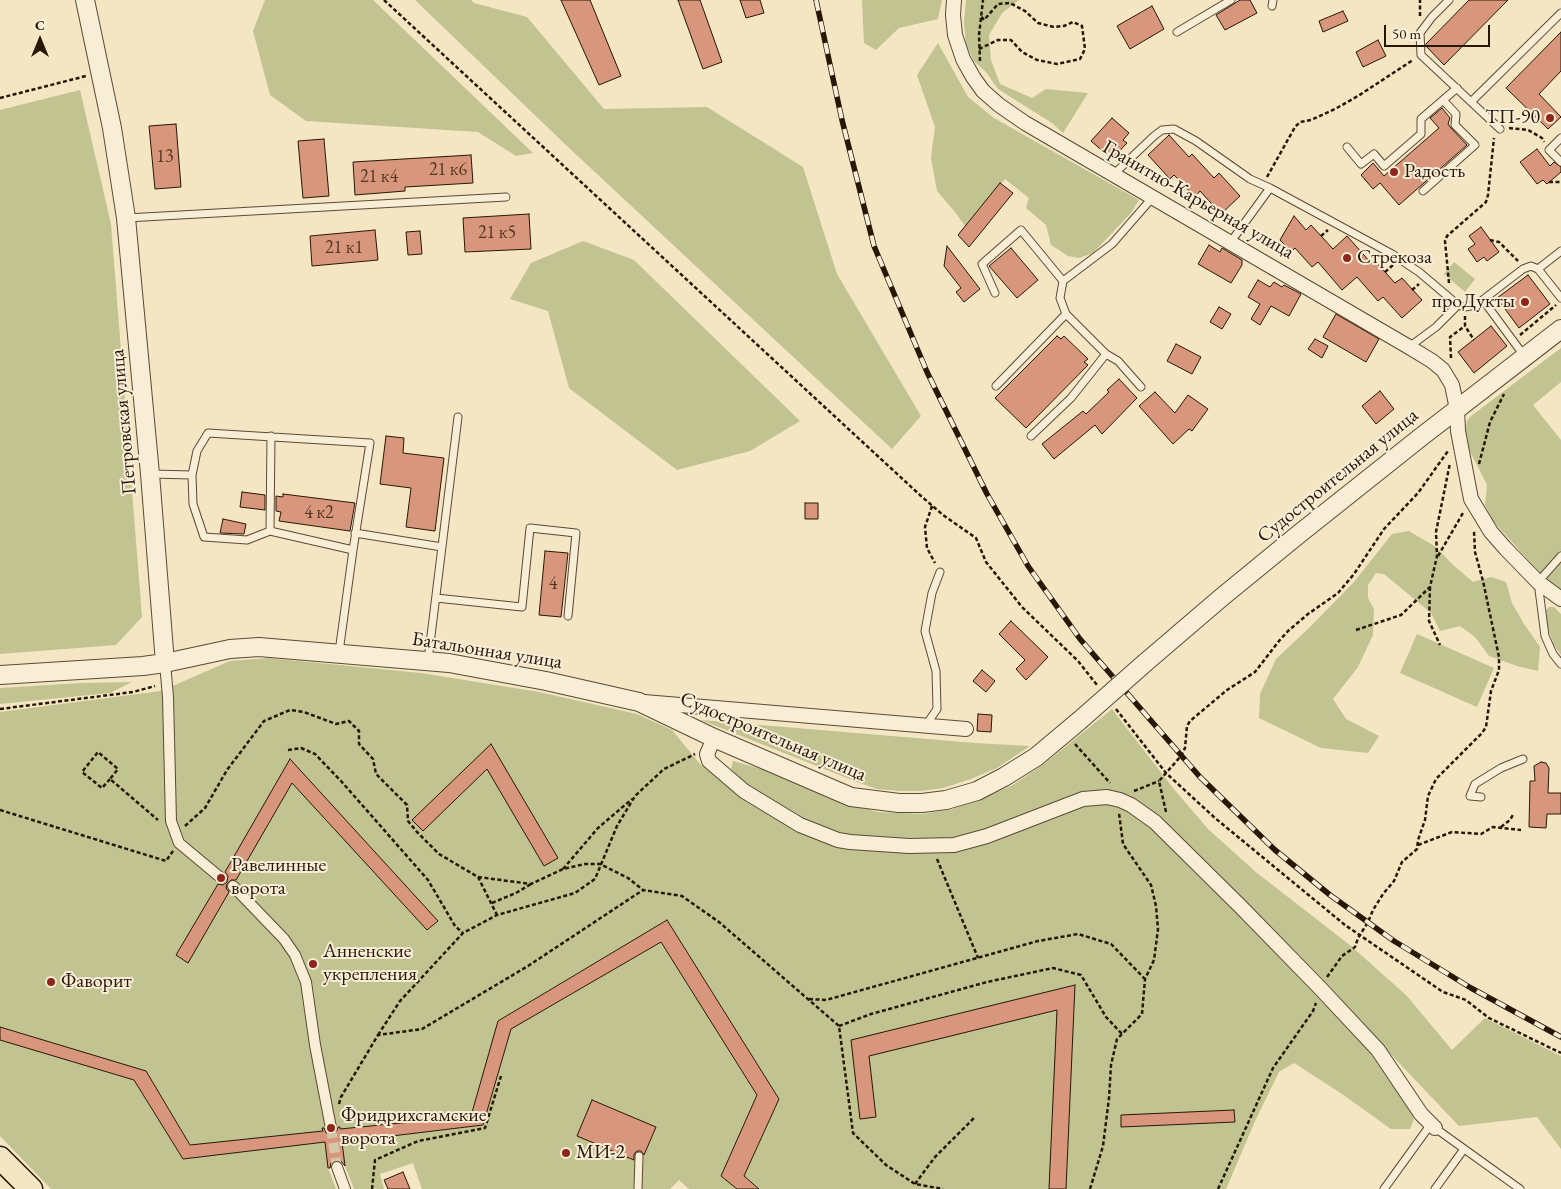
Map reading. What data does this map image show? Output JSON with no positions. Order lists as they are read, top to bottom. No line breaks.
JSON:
{"streets":{"street":["Гранитно-Карьерная улица","Петровская улица","Судостроительная улица","Батальонная улица"]},"crossings":[["Гранитно-Карьерная улица","Судостроительная улица"],["Петровская улица","Батальонная улица"],["Судостроительная улица","Батальонная улица"]],"places":["ТП-90","Радость","Стрекоза","проДукты","Равелинные ворота","Анненские укрепления","Фаворит","Фридрихсгамские ворота","МИ-2"],"house_numbers":["13","21 к6","21 к4","21 к5","21 к1","4 к2","4"],"scale_bar":"50 m","north":"top"}
